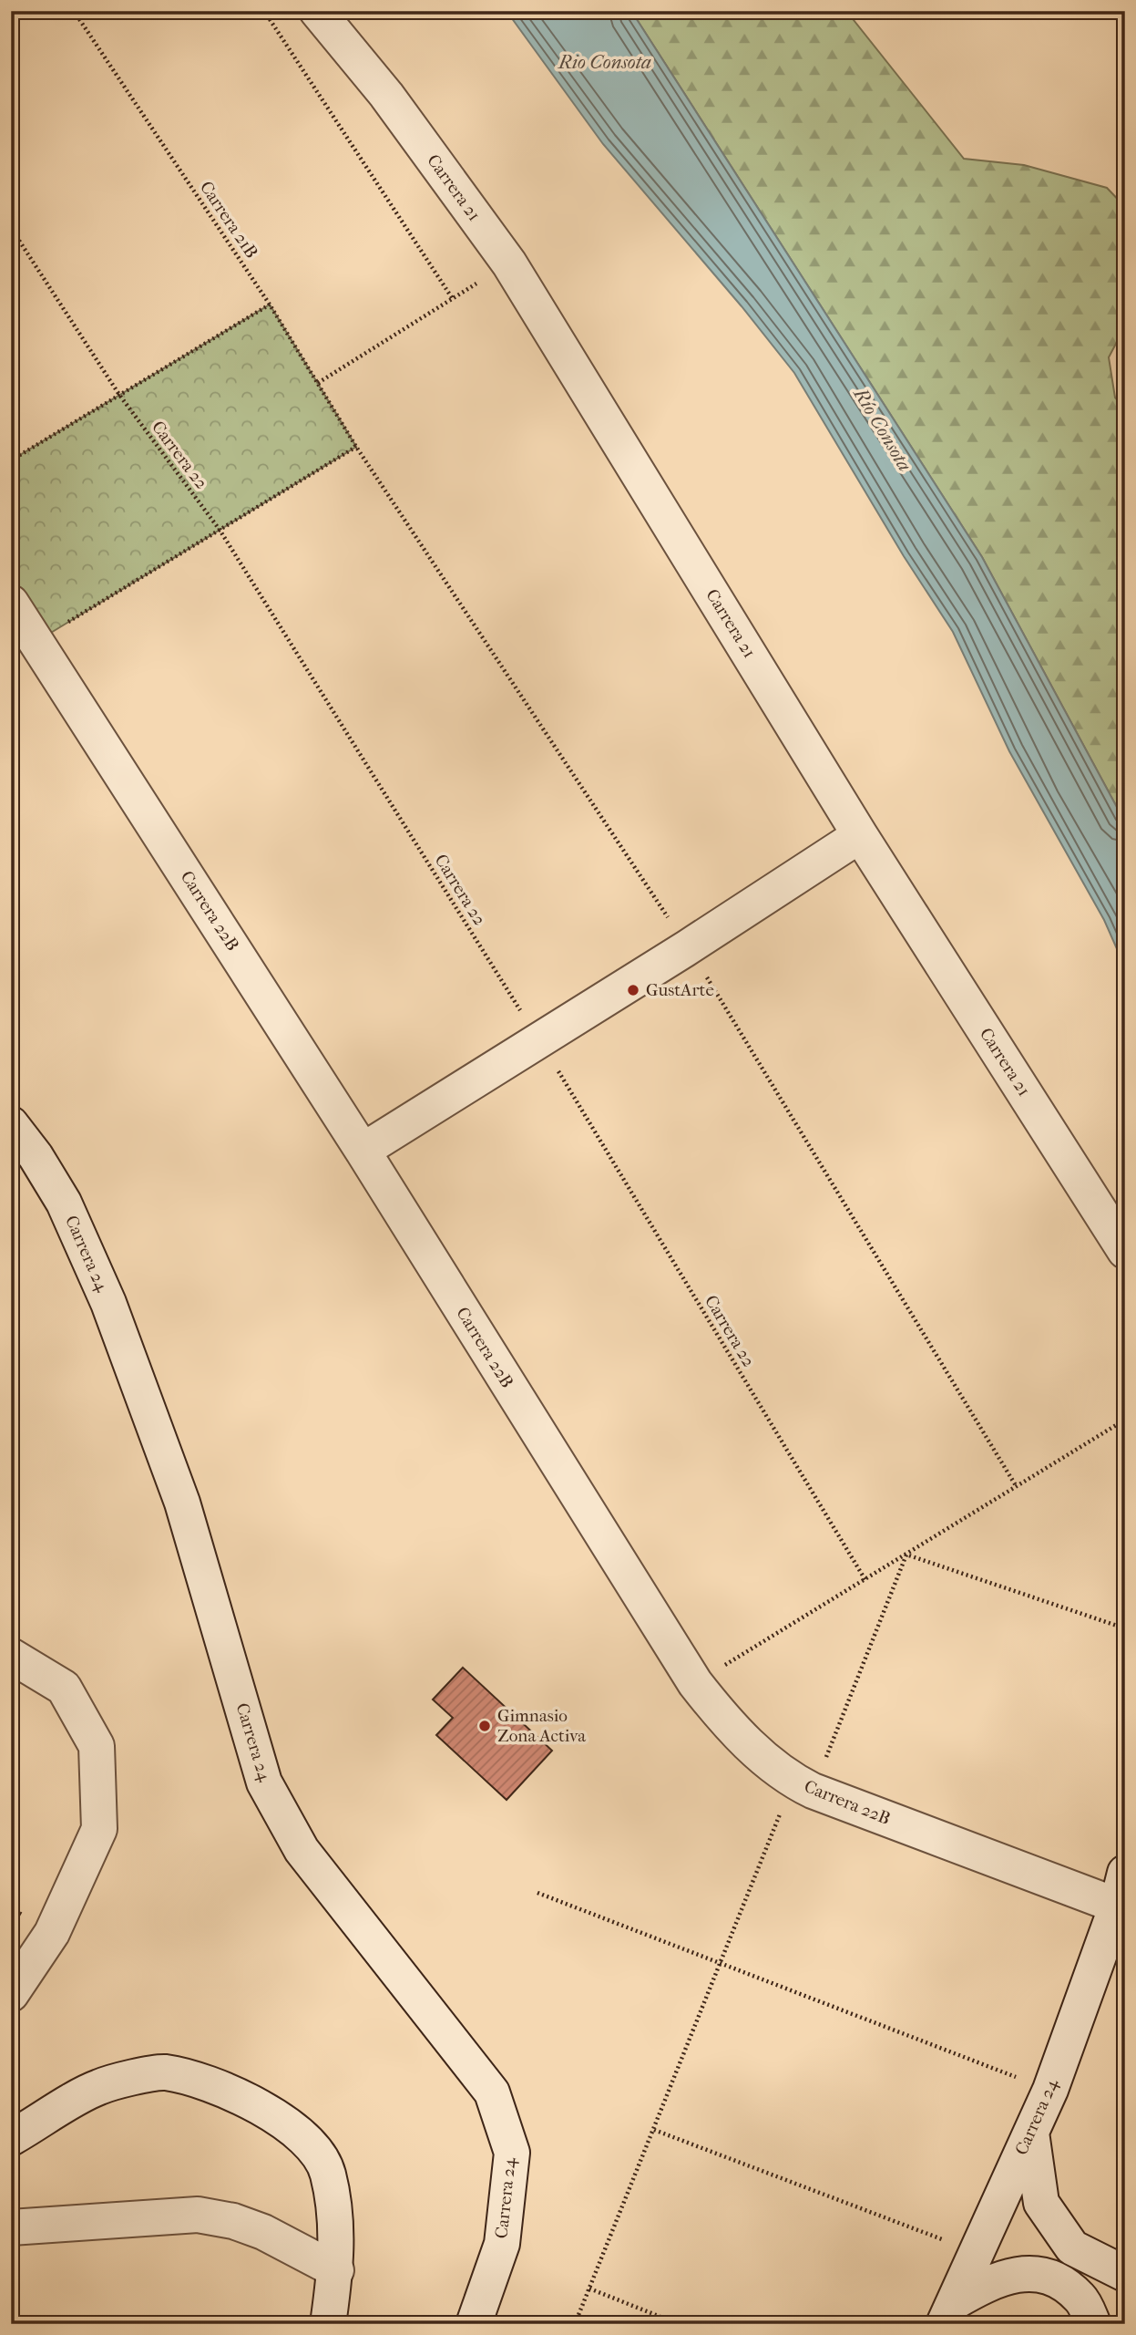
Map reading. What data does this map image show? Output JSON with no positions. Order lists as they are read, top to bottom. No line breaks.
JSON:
{"streets":{"street":["Carrera 21","Carrera 22B","Carrera 24"],"path":["Carrera 21B","Carrera 22"]},"crossings":[["Carrera 21B","Carrera 22"],["Carrera 22B","Carrera 24"]],"water":["Rio Consota","Río Consota"],"places":["GustArte","Gimnasio Zona Activa"]}
